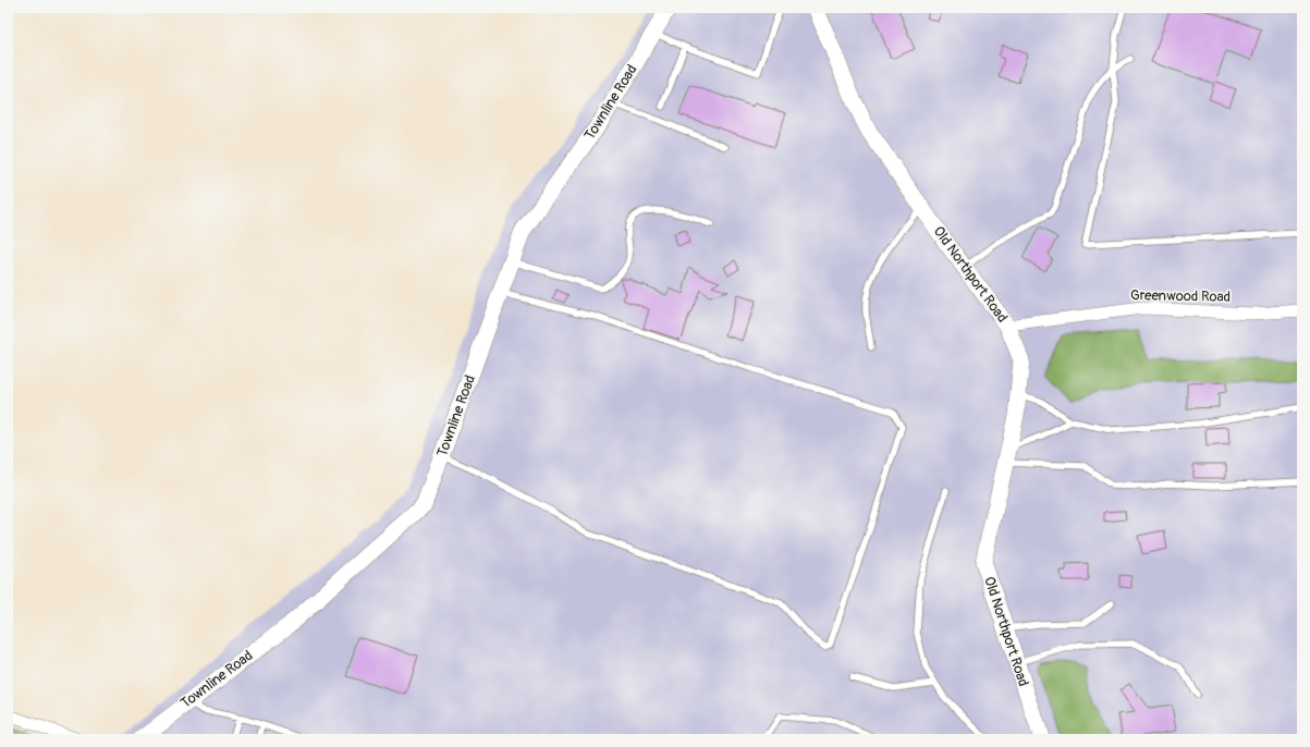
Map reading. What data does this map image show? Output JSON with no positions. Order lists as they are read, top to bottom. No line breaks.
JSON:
{"streets":{"main road":["Townline Road","Old Northport Road"],"street":["Greenwood Road"]},"crossings":[["Old Northport Road","Greenwood Road"]]}
